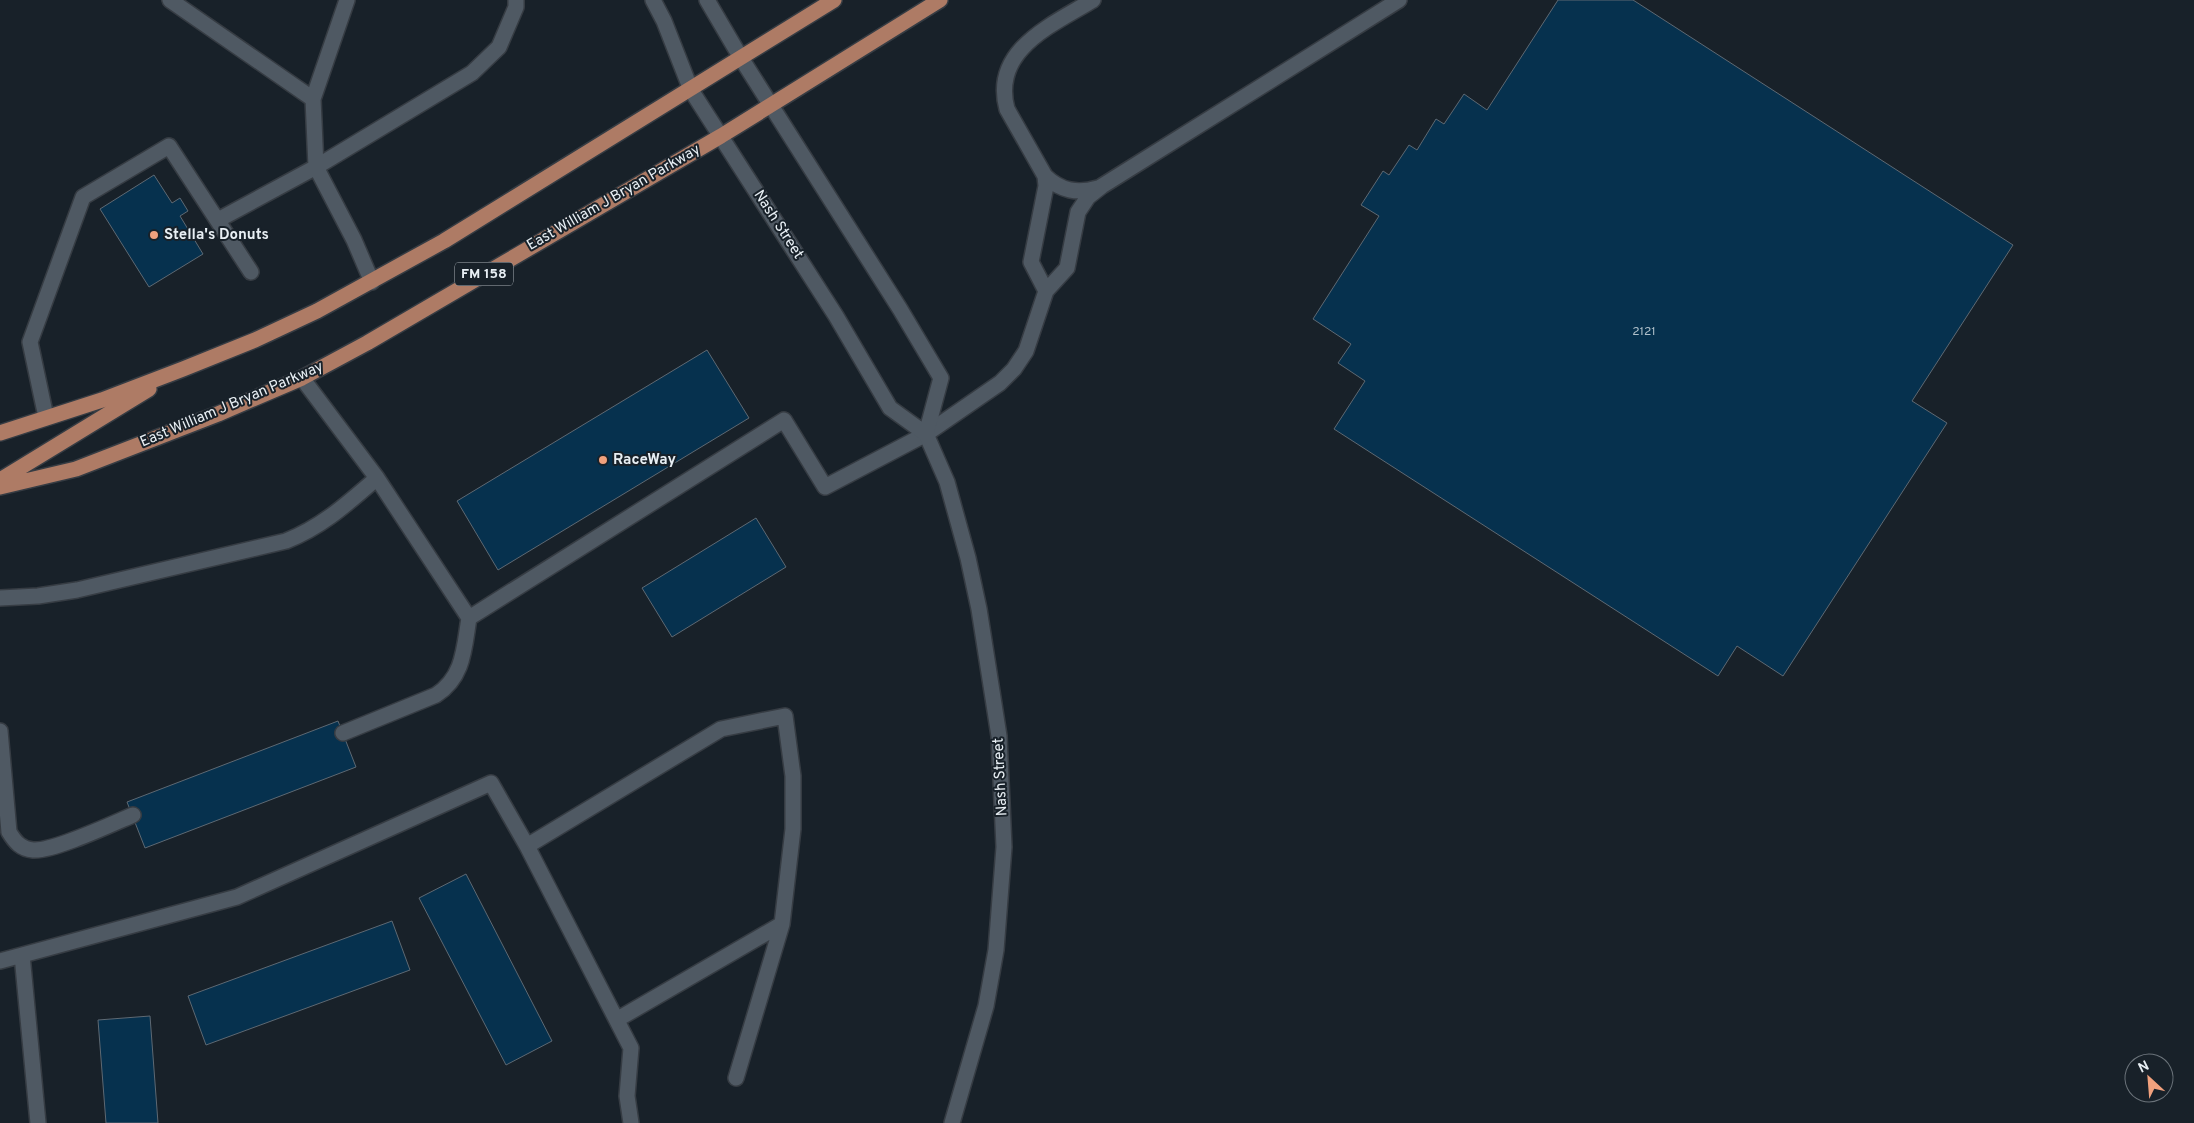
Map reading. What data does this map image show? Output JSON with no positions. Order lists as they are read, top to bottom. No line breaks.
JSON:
{"streets":{"main road":["East William J Bryan Parkway","FM 158"],"street":["Nash Street"]},"crossings":[["East William J Bryan Parkway","Nash Street"]],"places":["Stella's Donuts","RaceWay"],"house_numbers":["2121"],"north":"top left"}
